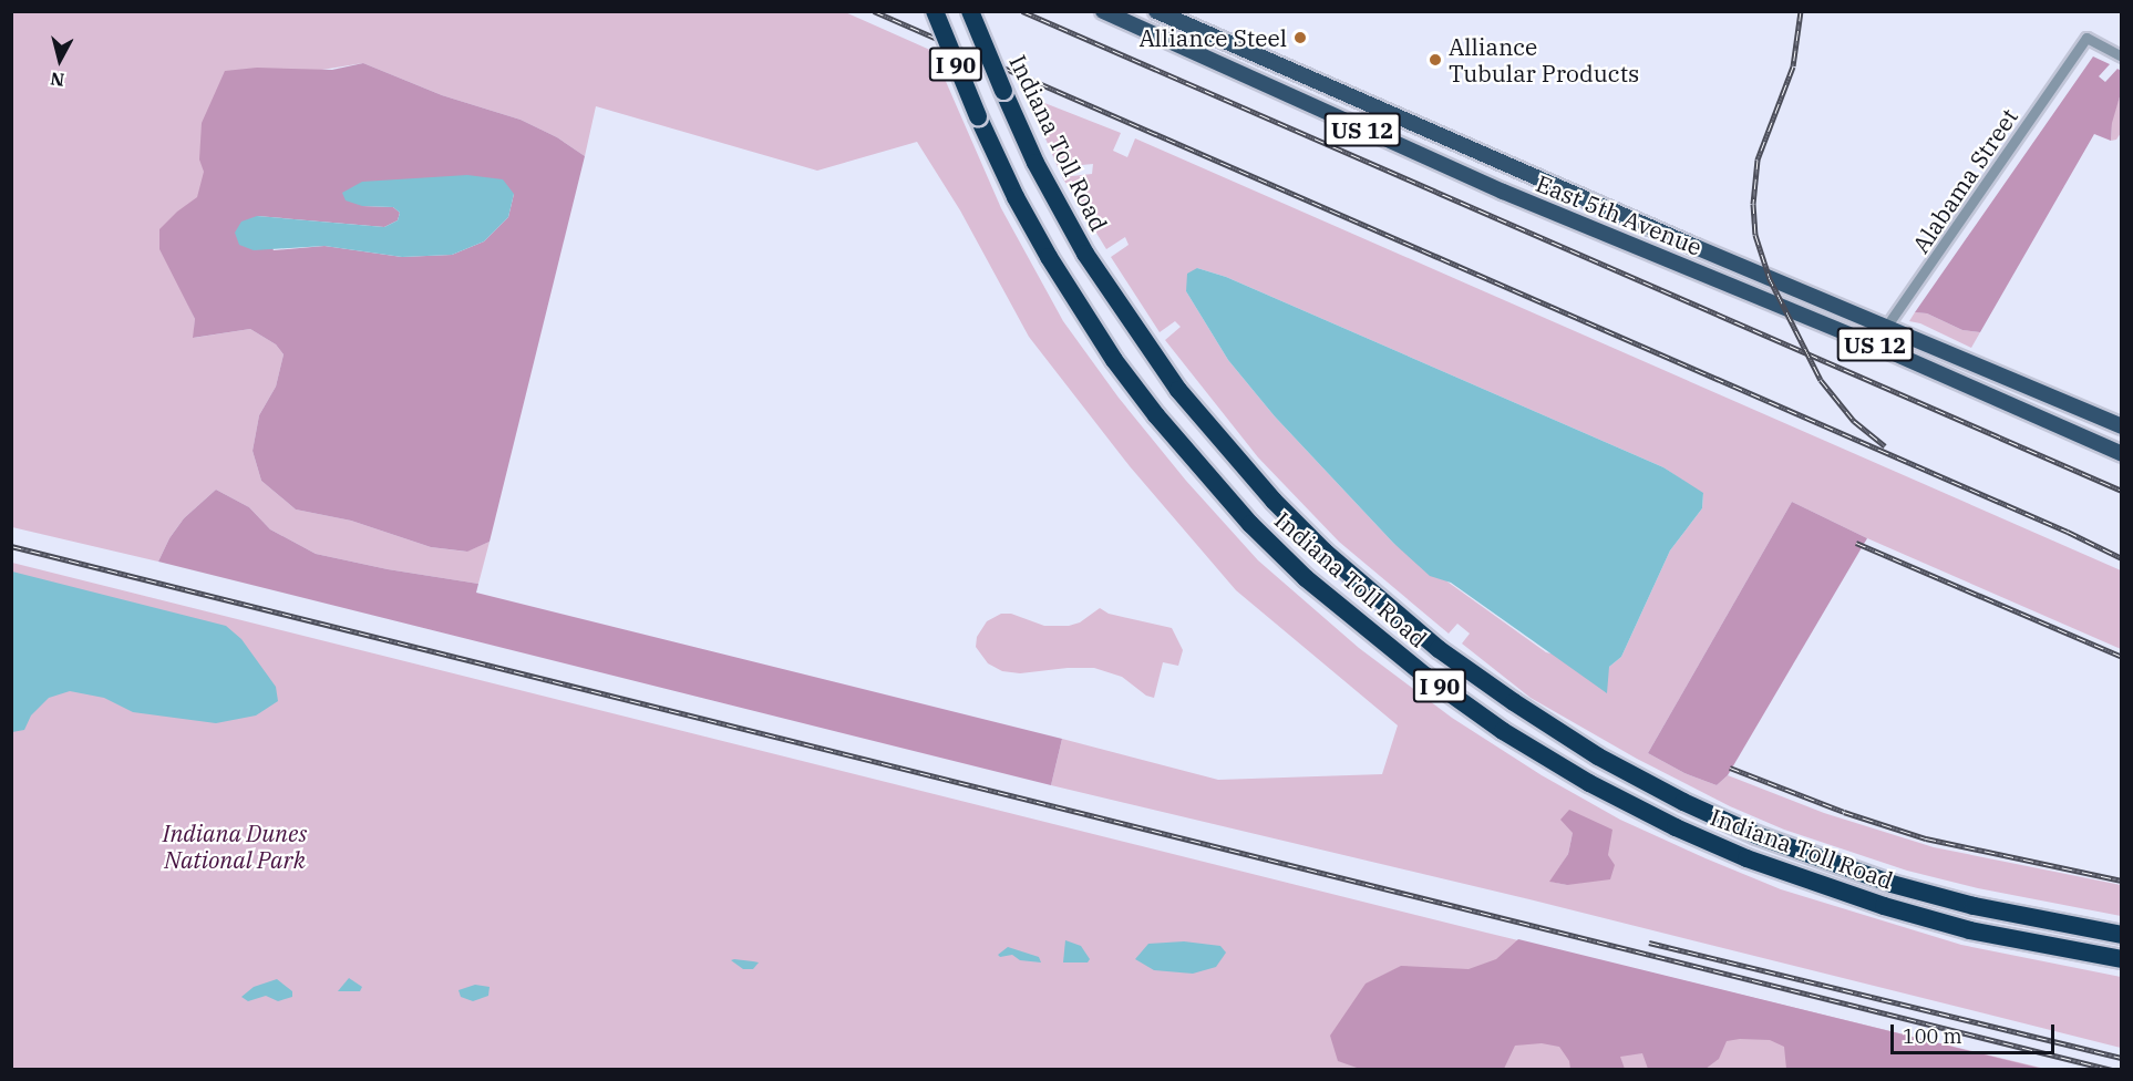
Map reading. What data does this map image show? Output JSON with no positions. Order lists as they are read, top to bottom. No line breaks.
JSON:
{"streets":{"highway":["I 90","Indiana Toll Road"],"main road":["US 12","East 5th Avenue"],"street":["Alabama Street"]},"crossings":[["Alabama Street","East 5th Avenue"]],"parks":["Indiana Dunes National Park"],"places":["Alliance Steel","Alliance Tubular Products"],"scale_bar":"100 m","north":"bottom"}
